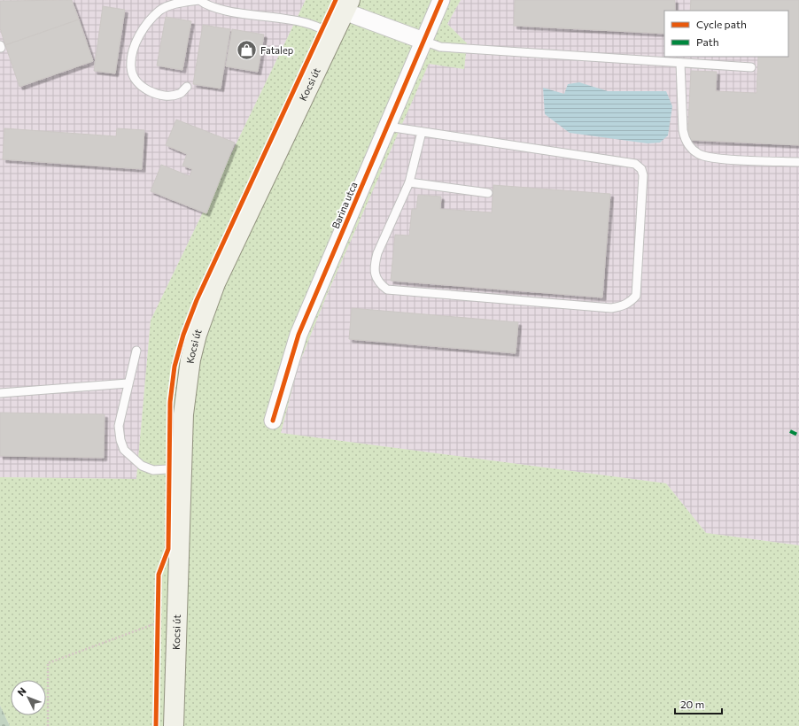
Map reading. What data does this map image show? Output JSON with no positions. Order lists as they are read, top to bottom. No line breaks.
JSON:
{"streets":{"main road":["Kocsi út"],"street":["Barina utca"]},"places":{"shop":["Fatalep"]},"legend":["Cycle path","Path"],"scale_bar":"20 m","north":"top left"}
